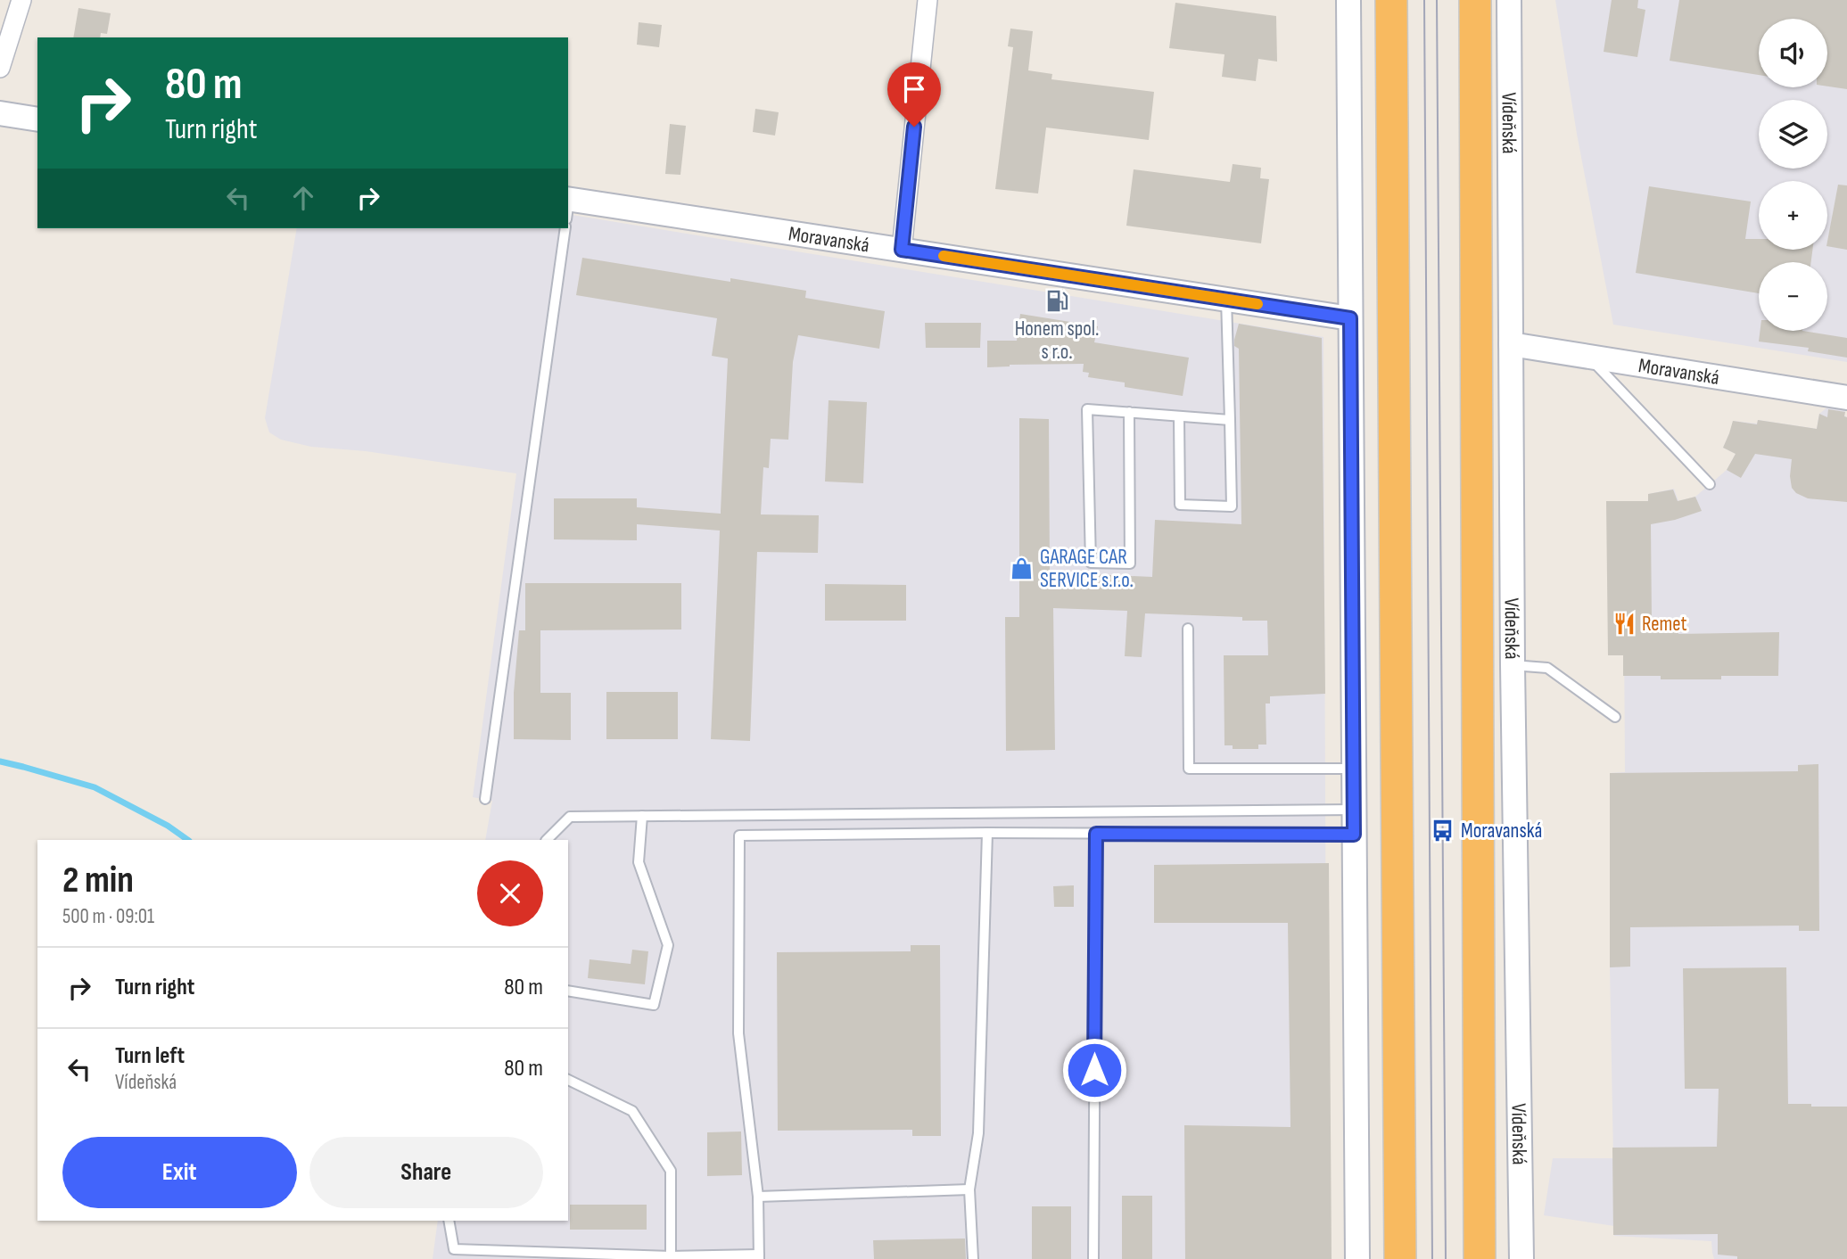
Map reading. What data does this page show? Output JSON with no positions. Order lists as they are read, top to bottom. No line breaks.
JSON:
{"streets":{"highway":["Vídeňská"],"street":["Moravanská"]},"crossings":[["Vídeňská","Moravanská"]],"places":{"fuel station":["Honem spol. s r.o."],"shop":["GARAGE CAR SERVICE s.r.o."],"restaurant":["Remet"],"bus stop":["Moravanská"]},"page":{"map_buttons":["+","−"],"turn":["80 m","Turn right"],"heading":["2 min","500 m · 09:01"],"list":[{"name":"Turn right","value":"80 m"},{"name":"Turn left","note":"Vídeňská","value":"80 m"}],"buttons":["Exit","Share"]}}
